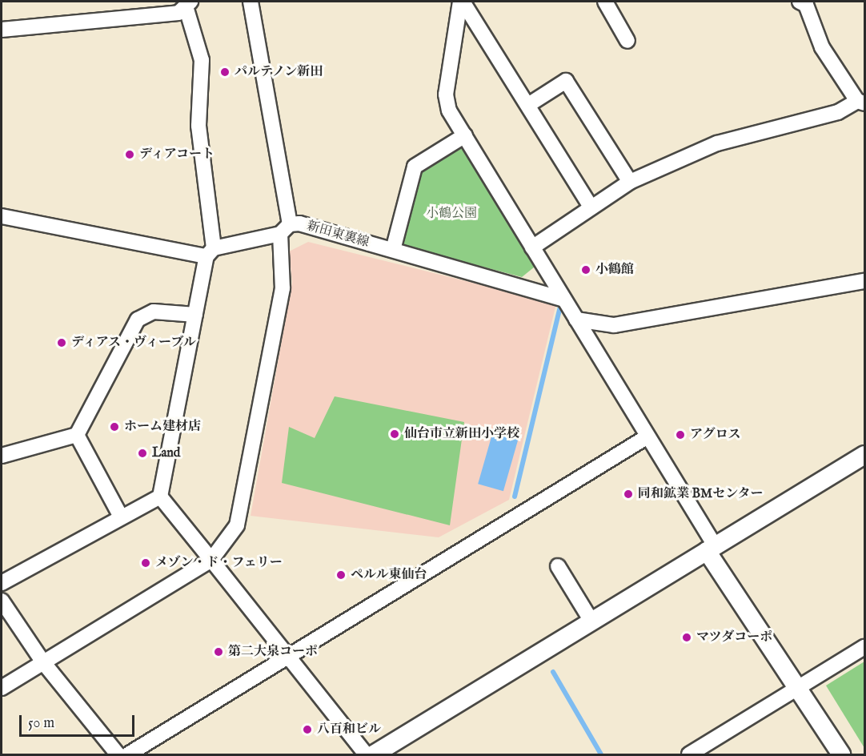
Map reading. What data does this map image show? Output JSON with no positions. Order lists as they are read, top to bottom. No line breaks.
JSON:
{"streets":{"street":["新田東裏線"]},"parks":["小鶴公園"],"places":["パルテノン新田","ディアコート","小鶴館","ディアス・ヴィーブル","ホーム建材店","仙台市立新田小学校","アグロス","Land","同和鉱業 BMセンター","メゾン・ド・フェリー","ペルル東仙台","マツダコーポ","第二大泉コーポ","八百和ビル"],"scale_bar":"50 m"}
